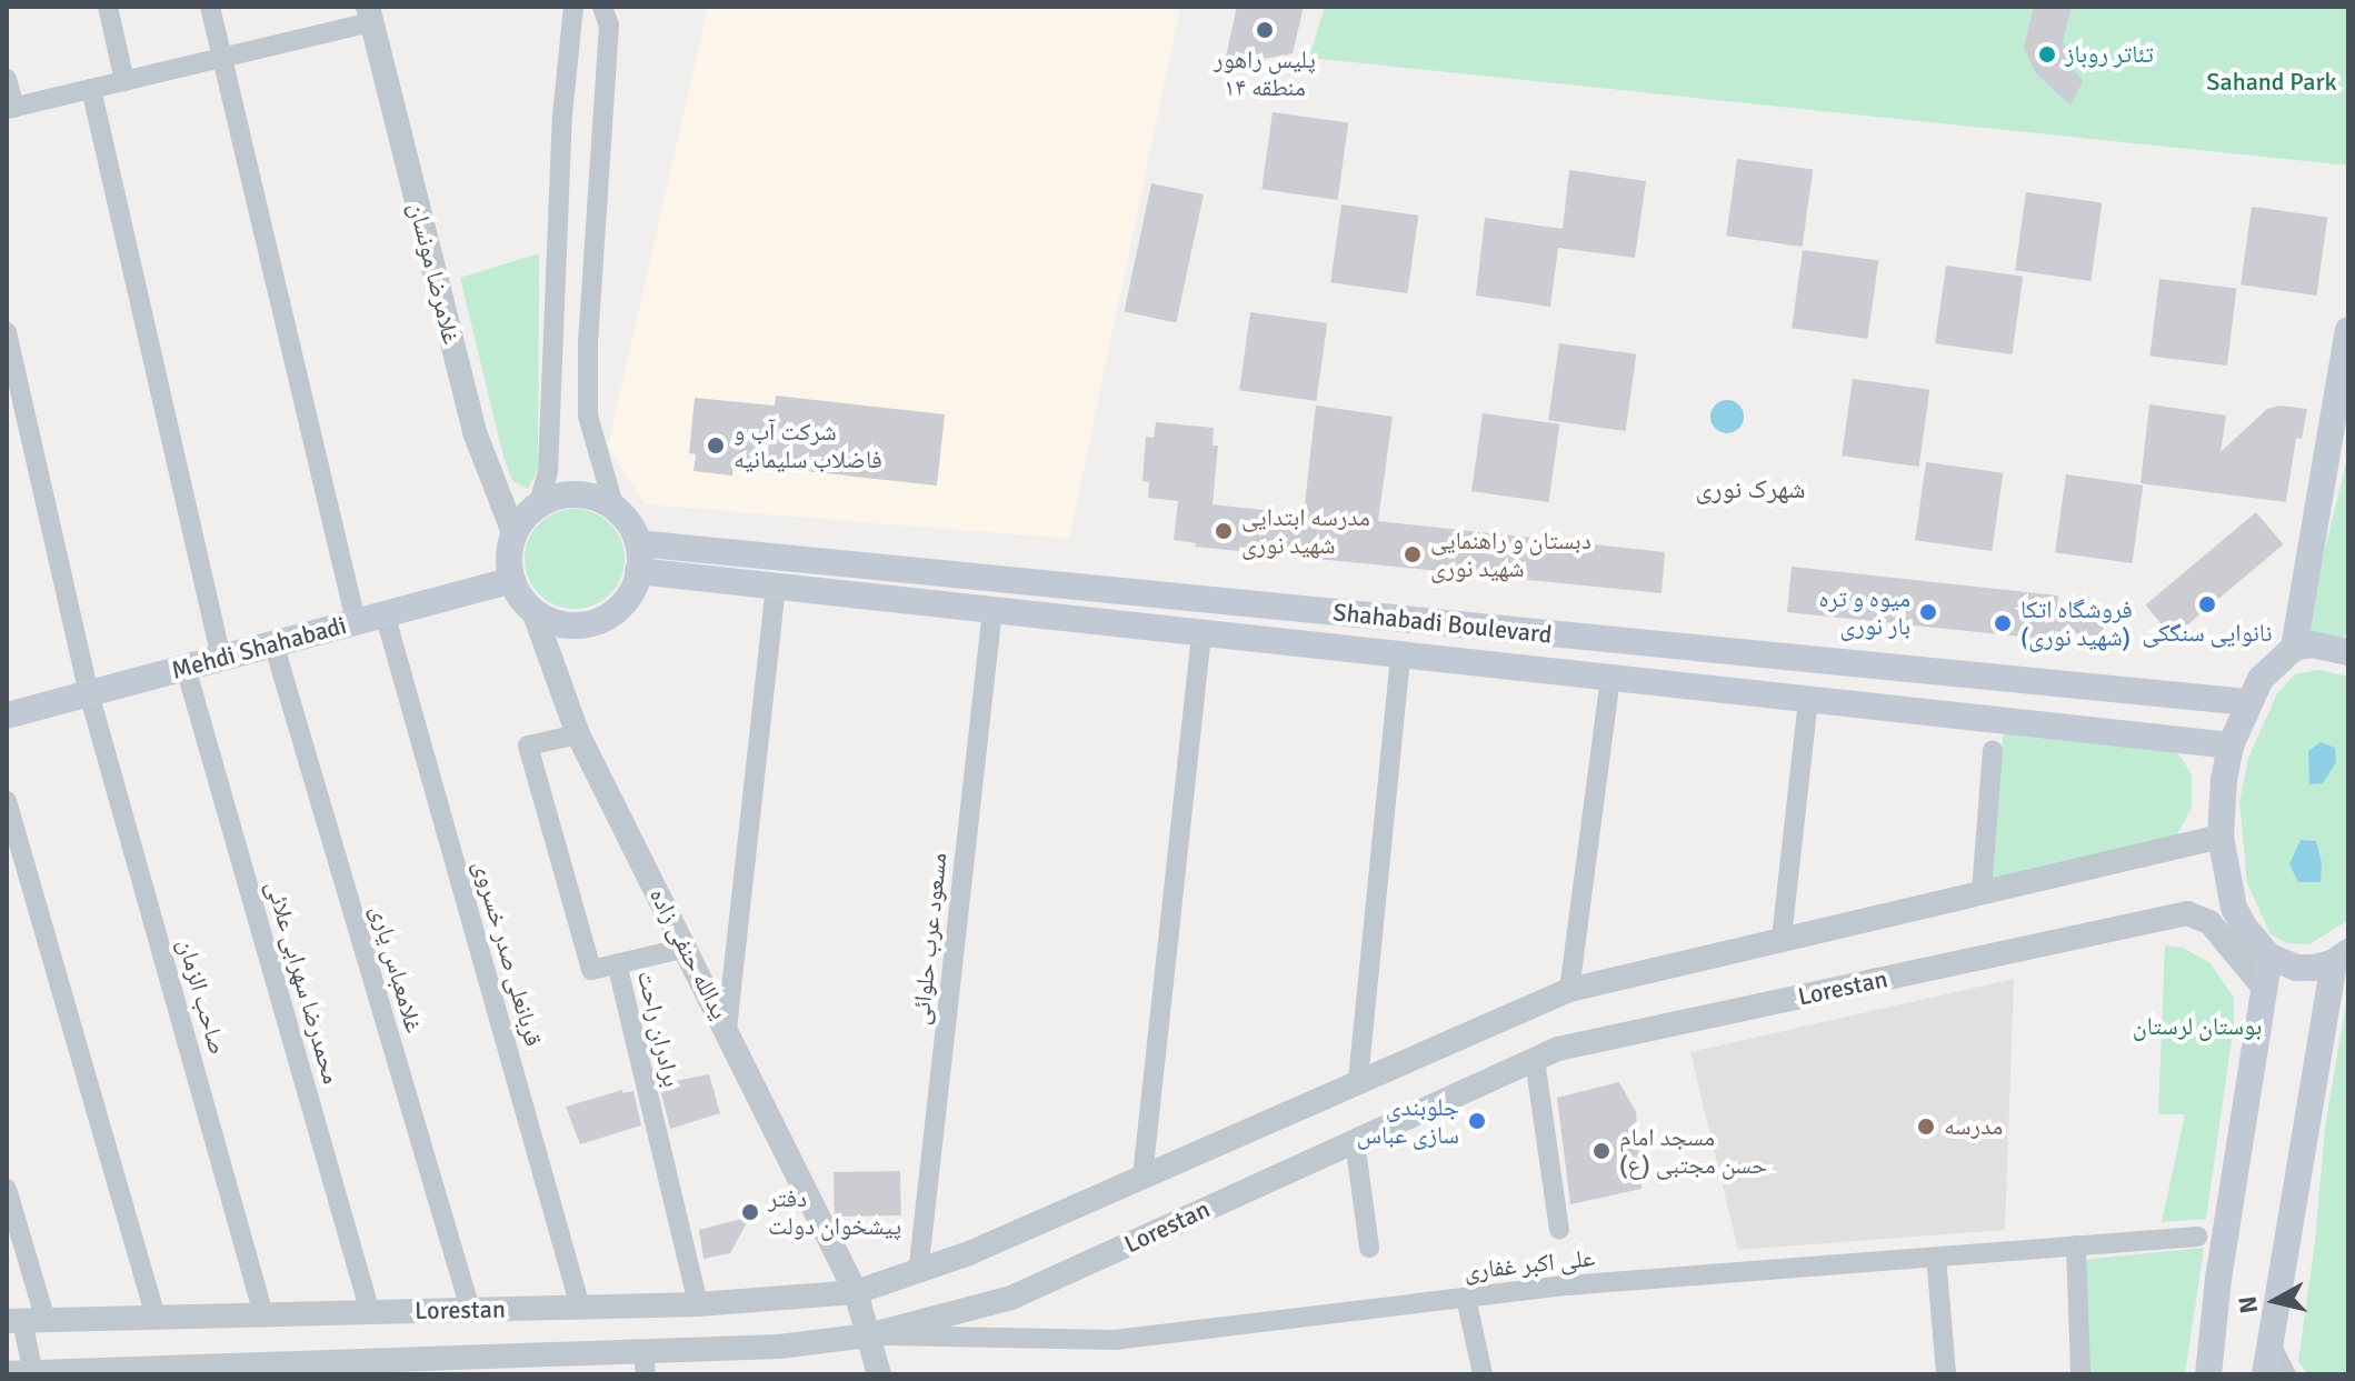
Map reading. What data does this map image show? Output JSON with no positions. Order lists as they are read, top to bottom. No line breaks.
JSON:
{"streets":{"main road":["Shahabadi Boulevard","Mehdi Shahabadi"],"street":["غلامرضا مونسان","مسعود عرب حلوائی","قربانعلی صدر خسروی","یدالله حنفی زاده","غلامعباس یاری","محمدرضا سهرابی علائی","Lorestan","صاحب الزمان","برادران راحت","علی اکبر غفاری"]},"crossings":[["غلامرضا مونسان","Shahabadi Boulevard"],["غلامرضا مونسان","Mehdi Shahabadi"],["غلامرضا مونسان","یدالله حنفی زاده"],["Shahabadi Boulevard","Mehdi Shahabadi"],["Shahabadi Boulevard","مسعود عرب حلوائی"],["Shahabadi Boulevard","یدالله حنفی زاده"],["Mehdi Shahabadi","قربانعلی صدر خسروی"],["Mehdi Shahabadi","یدالله حنفی زاده"],["Mehdi Shahabadi","غلامعباس یاری"],["Mehdi Shahabadi","محمدرضا سهرابی علائی"],["Mehdi Shahabadi","صاحب الزمان"],["مسعود عرب حلوائی","Lorestan"],["قربانعلی صدر خسروی","Lorestan"],["یدالله حنفی زاده","Lorestan"],["یدالله حنفی زاده","برادران راحت"],["یدالله حنفی زاده","علی اکبر غفاری"],["غلامعباس یاری","Lorestan"],["محمدرضا سهرابی علائی","Lorestan"],["Lorestan","صاحب الزمان"],["Lorestan","برادران راحت"],["Lorestan","علی اکبر غفاری"]],"districts":["شهرک نوری"],"parks":["Sahand Park","بوستان لرستان"],"places":["پلیس راهور منطقه ۱۴","تئاتر روباز","شرکت آب و فاضلاب سلیمانیه","مدرسه ابتدایی شهید نوری","دبستان و راهنمایی شهید نوری","نانوایی سنگکی","میوه و تره بار نوری","فروشگاه اتکا (شهید نوری)","جلوبندی سازی عباس","مدرسه","مسجد امام حسن مجتبی (ع)","دفتر پیشخوان دولت"],"north":"left"}
